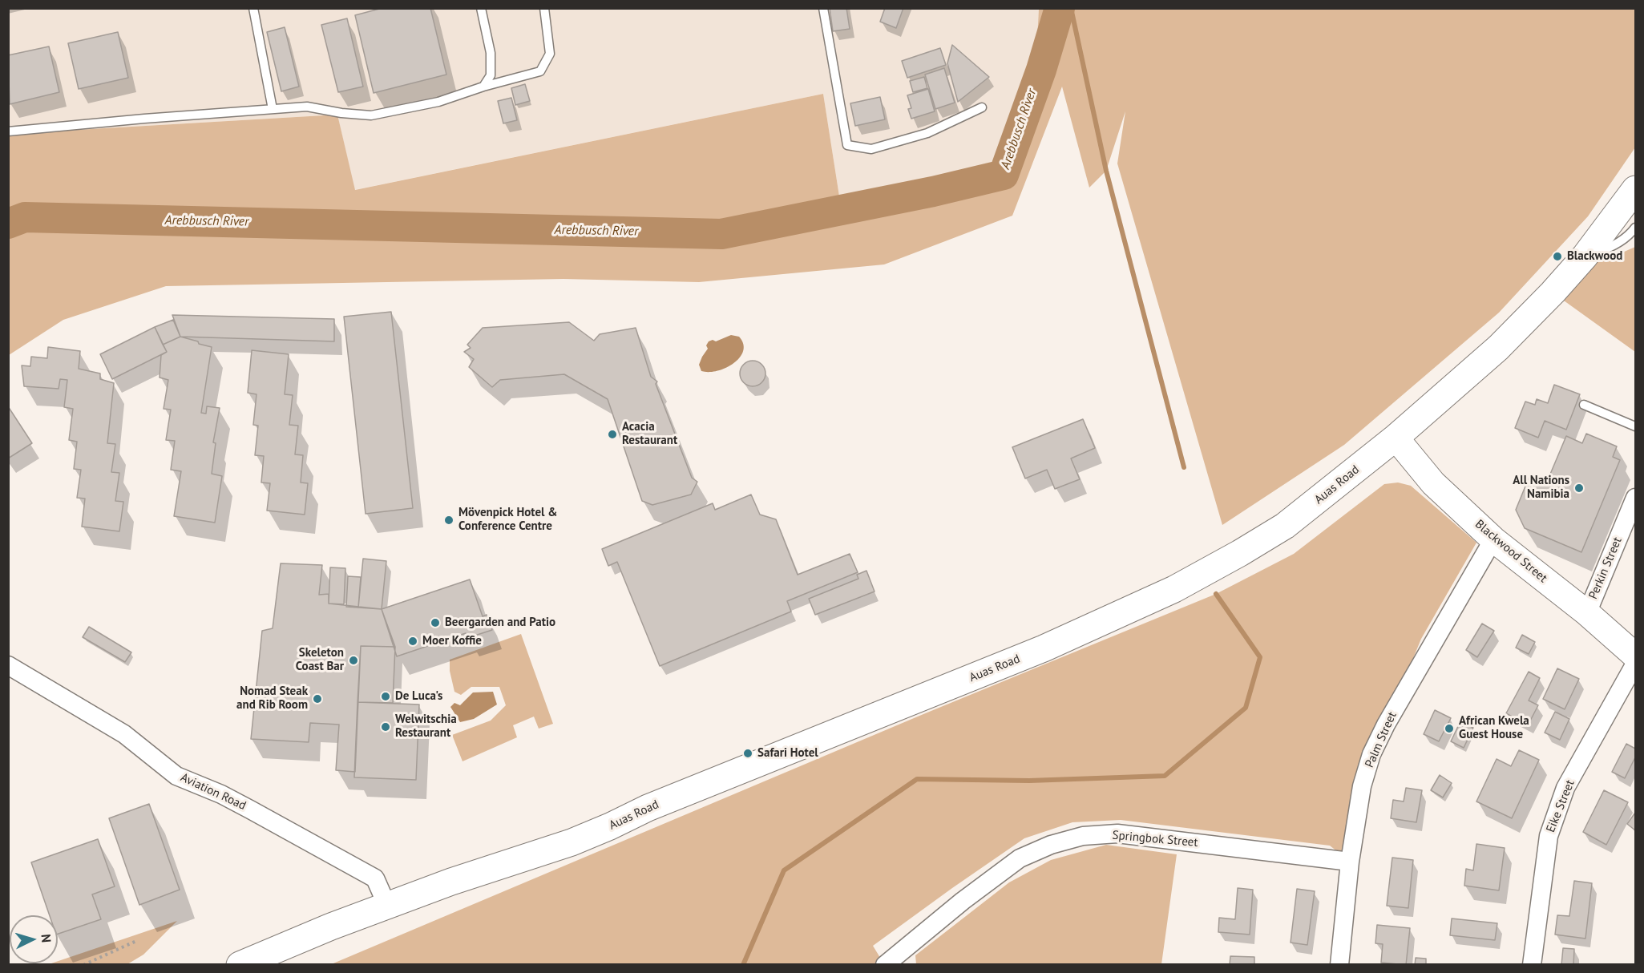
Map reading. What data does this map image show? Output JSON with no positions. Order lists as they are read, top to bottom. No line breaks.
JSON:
{"streets":{"main road":["Auas Road"],"street":["Blackwood Street","Perkin Street","Palm Street","Aviation Road","Eike Street","Springbok Street"]},"crossings":[["Auas Road","Blackwood Street"],["Auas Road","Aviation Road"],["Blackwood Street","Perkin Street"],["Blackwood Street","Palm Street"],["Palm Street","Springbok Street"]],"water":["Arebbusch River"],"places":["Blackwood","Acacia Restaurant","All Nations Namibia","Mövenpick Hotel & Conference Centre","Beergarden and Patio","Moer Koffie","Skeleton Coast Bar","De Luca's","Nomad Steak and Rib Room","Welwitschia Restaurant","African Kwela Guest House","Safari Hotel"],"north":"right"}
